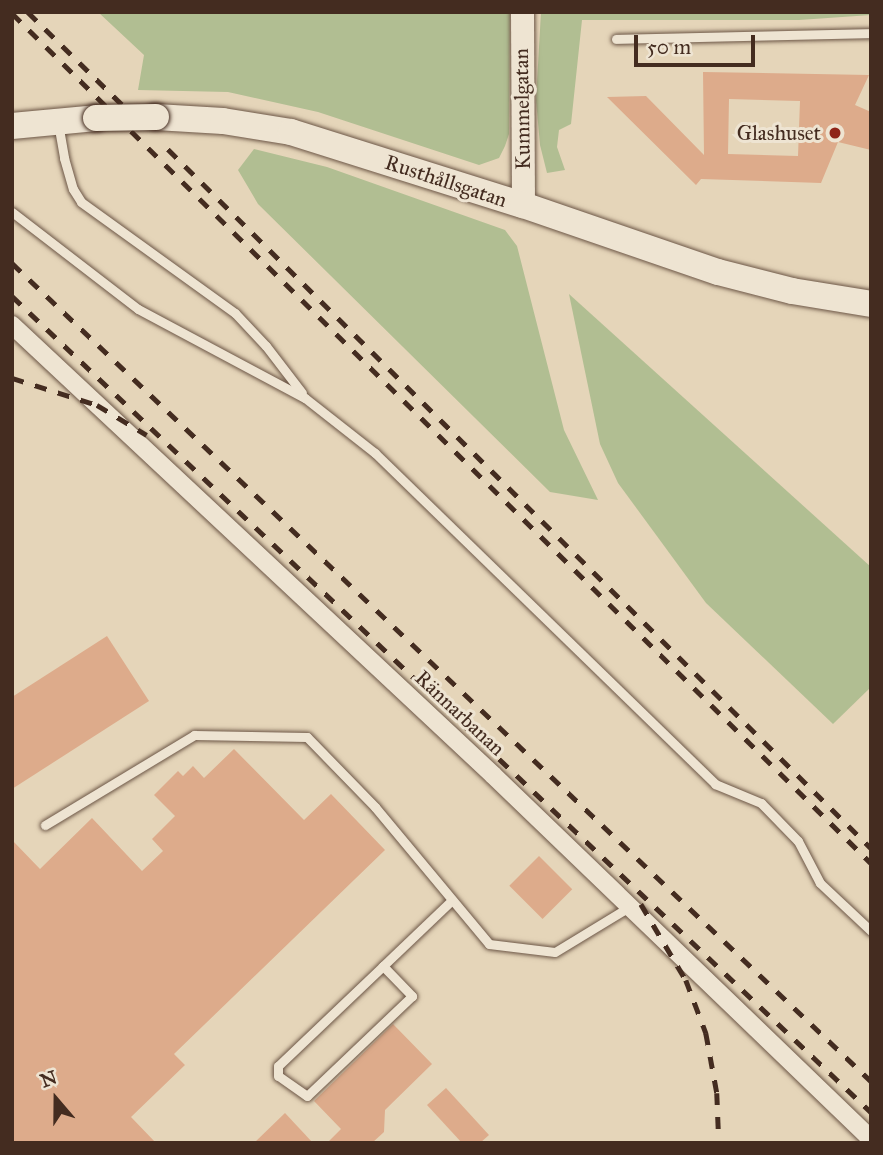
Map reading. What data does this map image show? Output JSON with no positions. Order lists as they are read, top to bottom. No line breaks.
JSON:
{"streets":{"main road":["Rusthållsgatan"],"street":["Kummelgatan","Rännarbanan"]},"crossings":[["Kummelgatan","Rusthållsgatan"]],"places":["Glashuset"],"scale_bar":"50 m","north":"top"}
